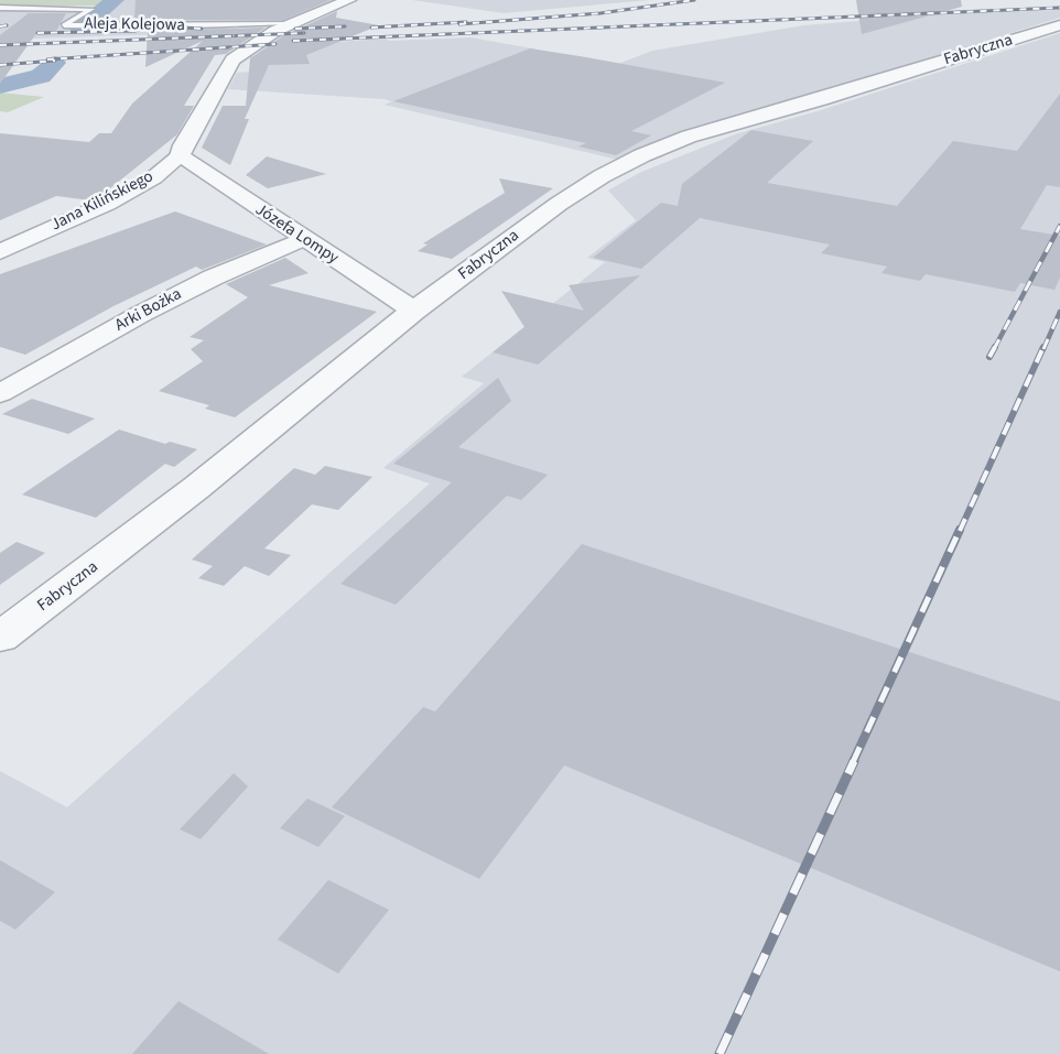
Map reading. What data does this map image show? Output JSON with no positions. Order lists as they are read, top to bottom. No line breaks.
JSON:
{"streets":{"street":["Fabryczna","Jana Kilińskiego","Józefa Lompy","Arki Bożka"],"lane":["Aleja Kolejowa"]},"crossings":[["Aleja Kolejowa","Jana Kilińskiego"],["Fabryczna","Józefa Lompy"],["Jana Kilińskiego","Józefa Lompy"],["Józefa Lompy","Arki Bożka"]]}
